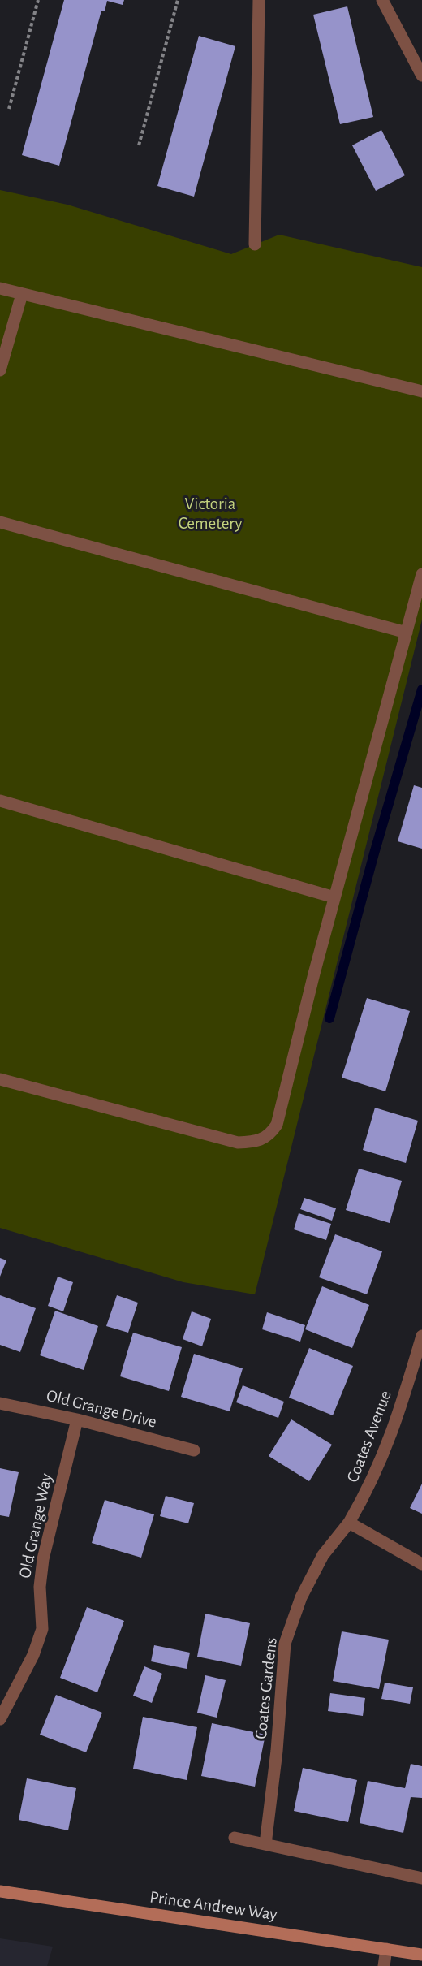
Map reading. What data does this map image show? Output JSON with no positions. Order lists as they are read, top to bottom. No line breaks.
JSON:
{"streets":{"street":["Old Grange Drive","Coates Avenue","Old Grange Way","Coates Gardens","Prince Andrew Way"]},"crossings":[["Old Grange Drive","Old Grange Way"],["Coates Avenue","Coates Gardens"]],"parks":["Victoria Cemetery"]}
